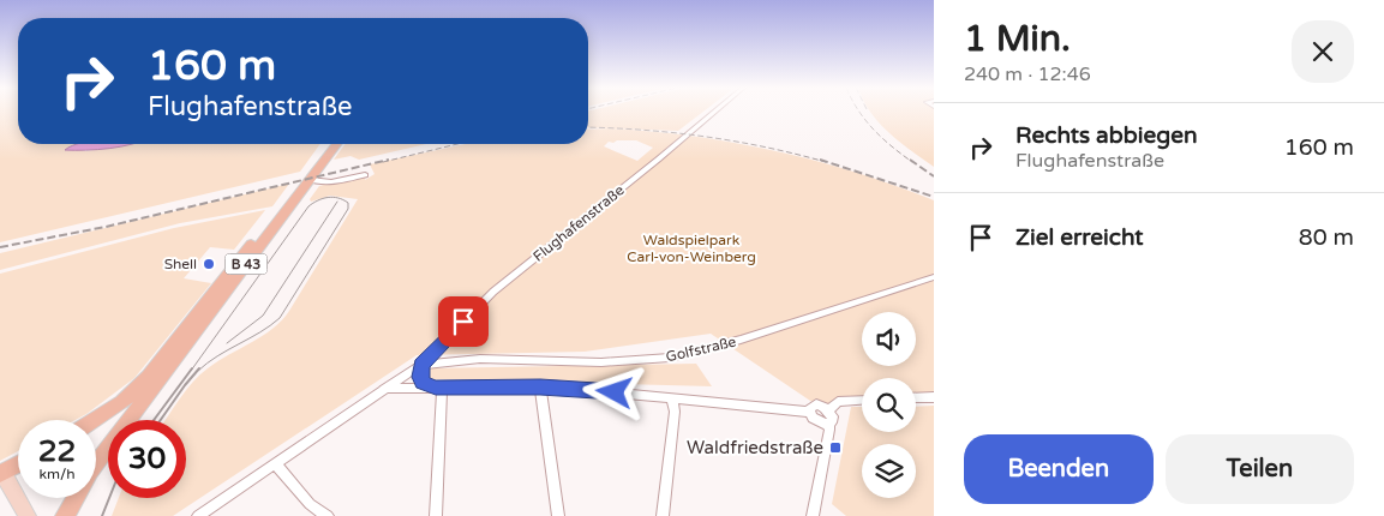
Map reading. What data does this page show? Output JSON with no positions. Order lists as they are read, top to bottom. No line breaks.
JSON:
{"streets":{"highway":["B 43"],"street":["Flughafenstraße","Golfstraße"]},"crossings":[["Flughafenstraße","Golfstraße"]],"parks":["Waldspielpark Carl-von-Weinberg"],"places":{"other":["Shell"],"transit":["Waldfriedstraße"]},"page":{"heading":["1 Min.","240 m · 12:46"],"turn":["160 m","Flughafenstraße"],"list":[{"name":"Rechts abbiegen","note":"Flughafenstraße","value":"160 m"},{"name":"Ziel erreicht","value":"80 m"}],"speed":"22 km/h","limit":"30","buttons":["Beenden","Teilen"]}}
